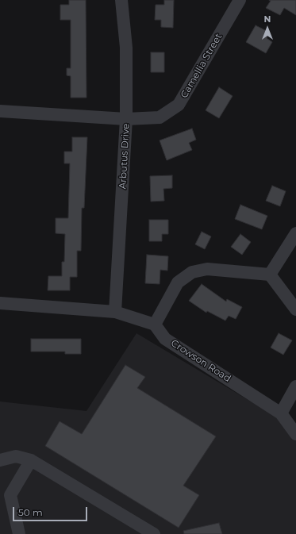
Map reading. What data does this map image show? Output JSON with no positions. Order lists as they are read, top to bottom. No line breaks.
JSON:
{"streets":{"street":["Camellia Street","Arbutus Drive","Crowson Road"]},"crossings":[["Camellia Street","Arbutus Drive"]],"scale_bar":"50 m","north":"top"}
